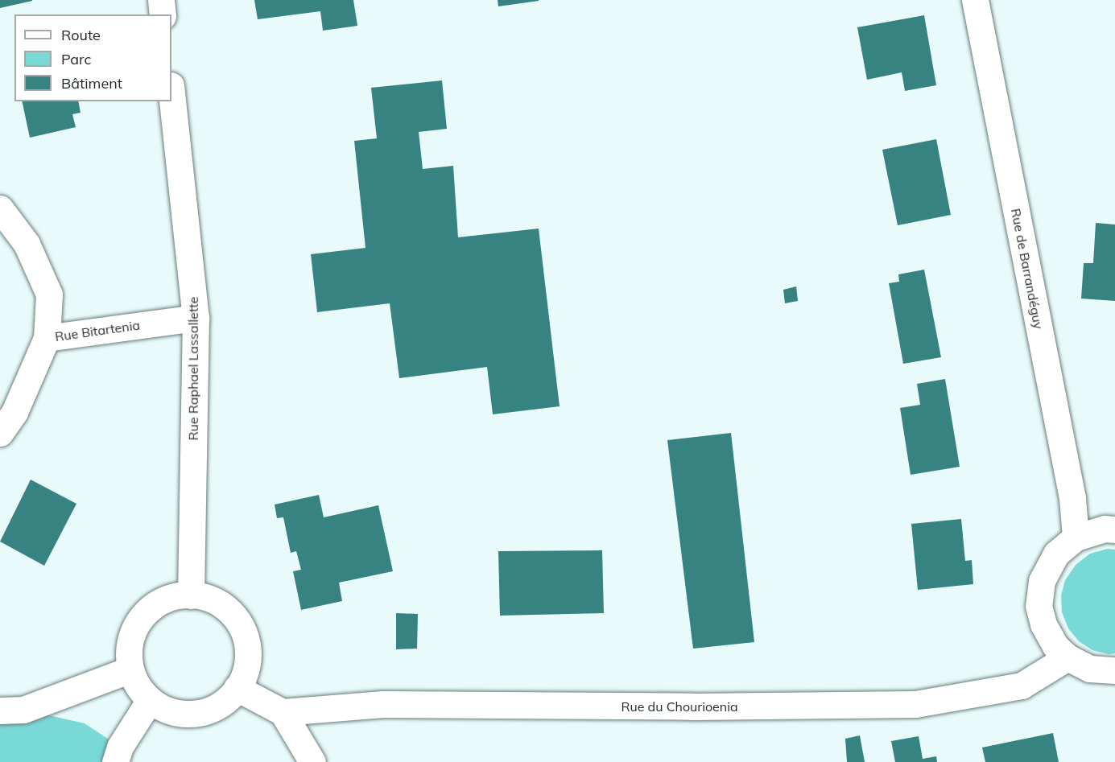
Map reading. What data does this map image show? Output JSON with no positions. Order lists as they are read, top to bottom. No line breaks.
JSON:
{"streets":{"street":["Rue de Barrandéguy","Rue Bitartenia","Rue Raphael Lassallette","Rue du Chourioenia"]},"crossings":[["Rue Bitartenia","Rue Raphael Lassallette"]],"legend":["Route","Parc","Bâtiment"]}
